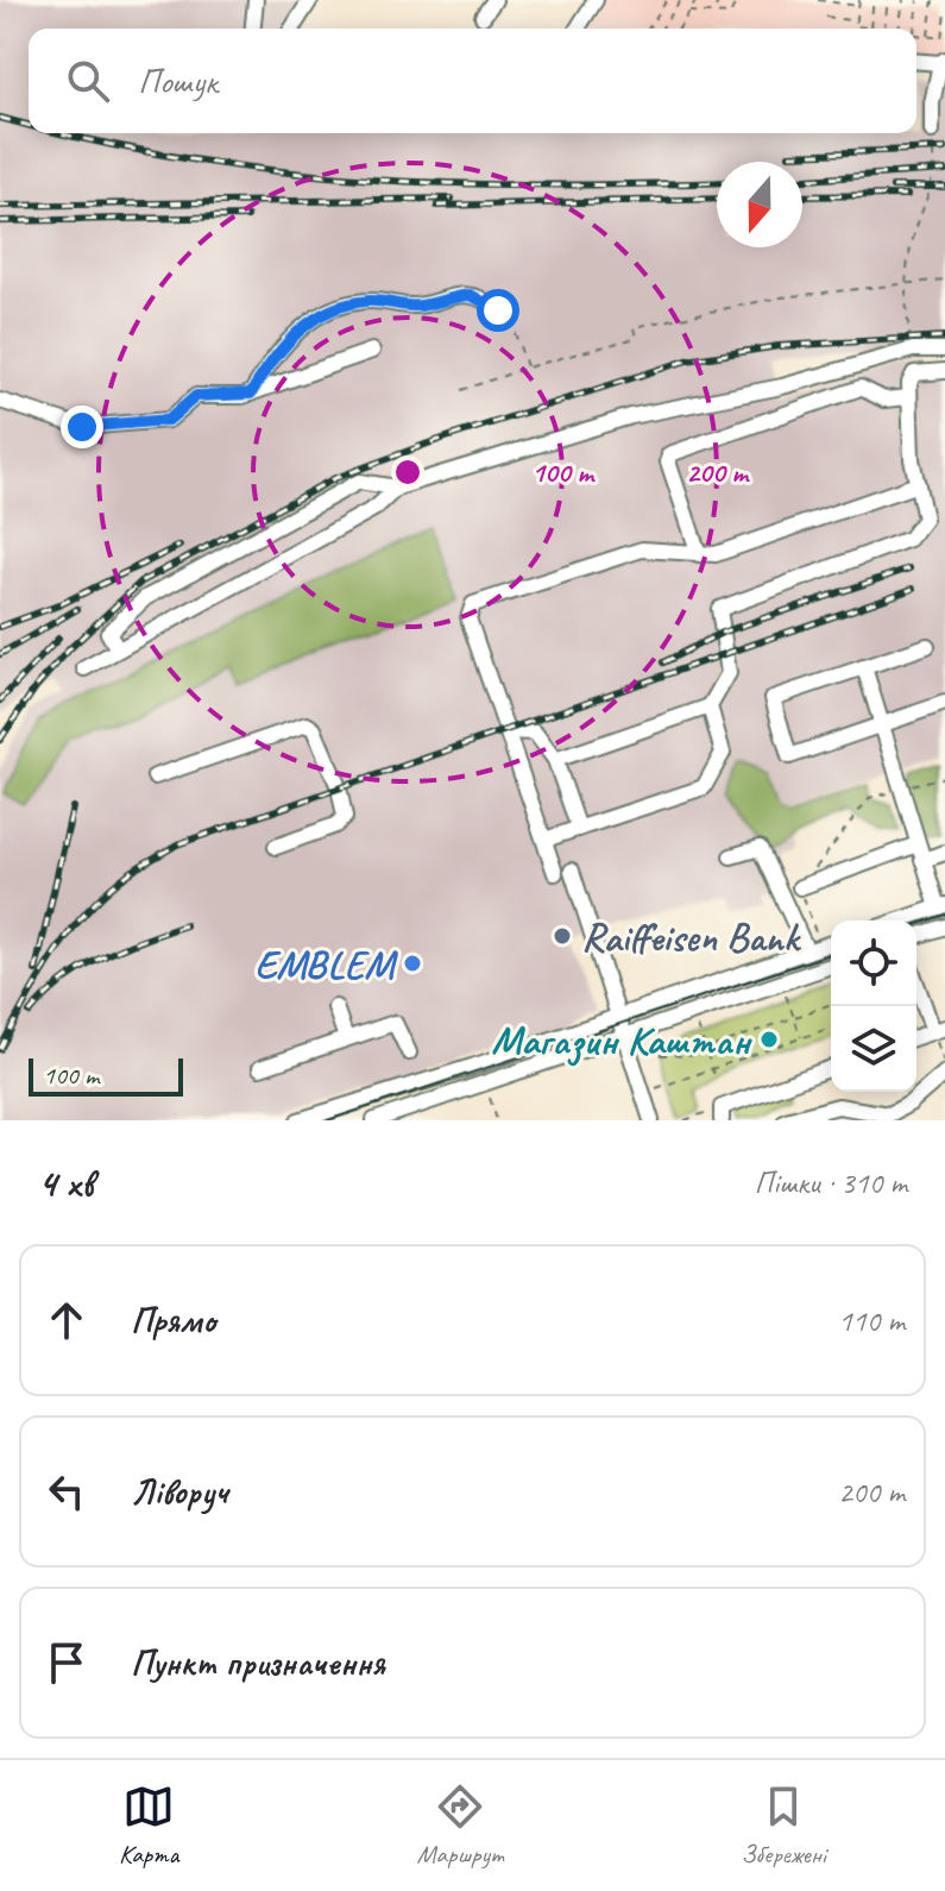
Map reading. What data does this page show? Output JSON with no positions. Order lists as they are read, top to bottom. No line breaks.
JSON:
{"places":["Raiffeisen Bank","EMBLEM","Магазин Каштан"],"scale_bar":"100 m","north":"bottom","page":{"search":"Пошук","scale":"100 m","heading":["4 хв","Пішки · 310 m"],"list":[["Прямо","110 m"],["Ліворуч","200 m"],"Пункт призначення"],"nav":["Карта","Маршрут","Збережені"]},"rings":["100 m","200 m"]}
